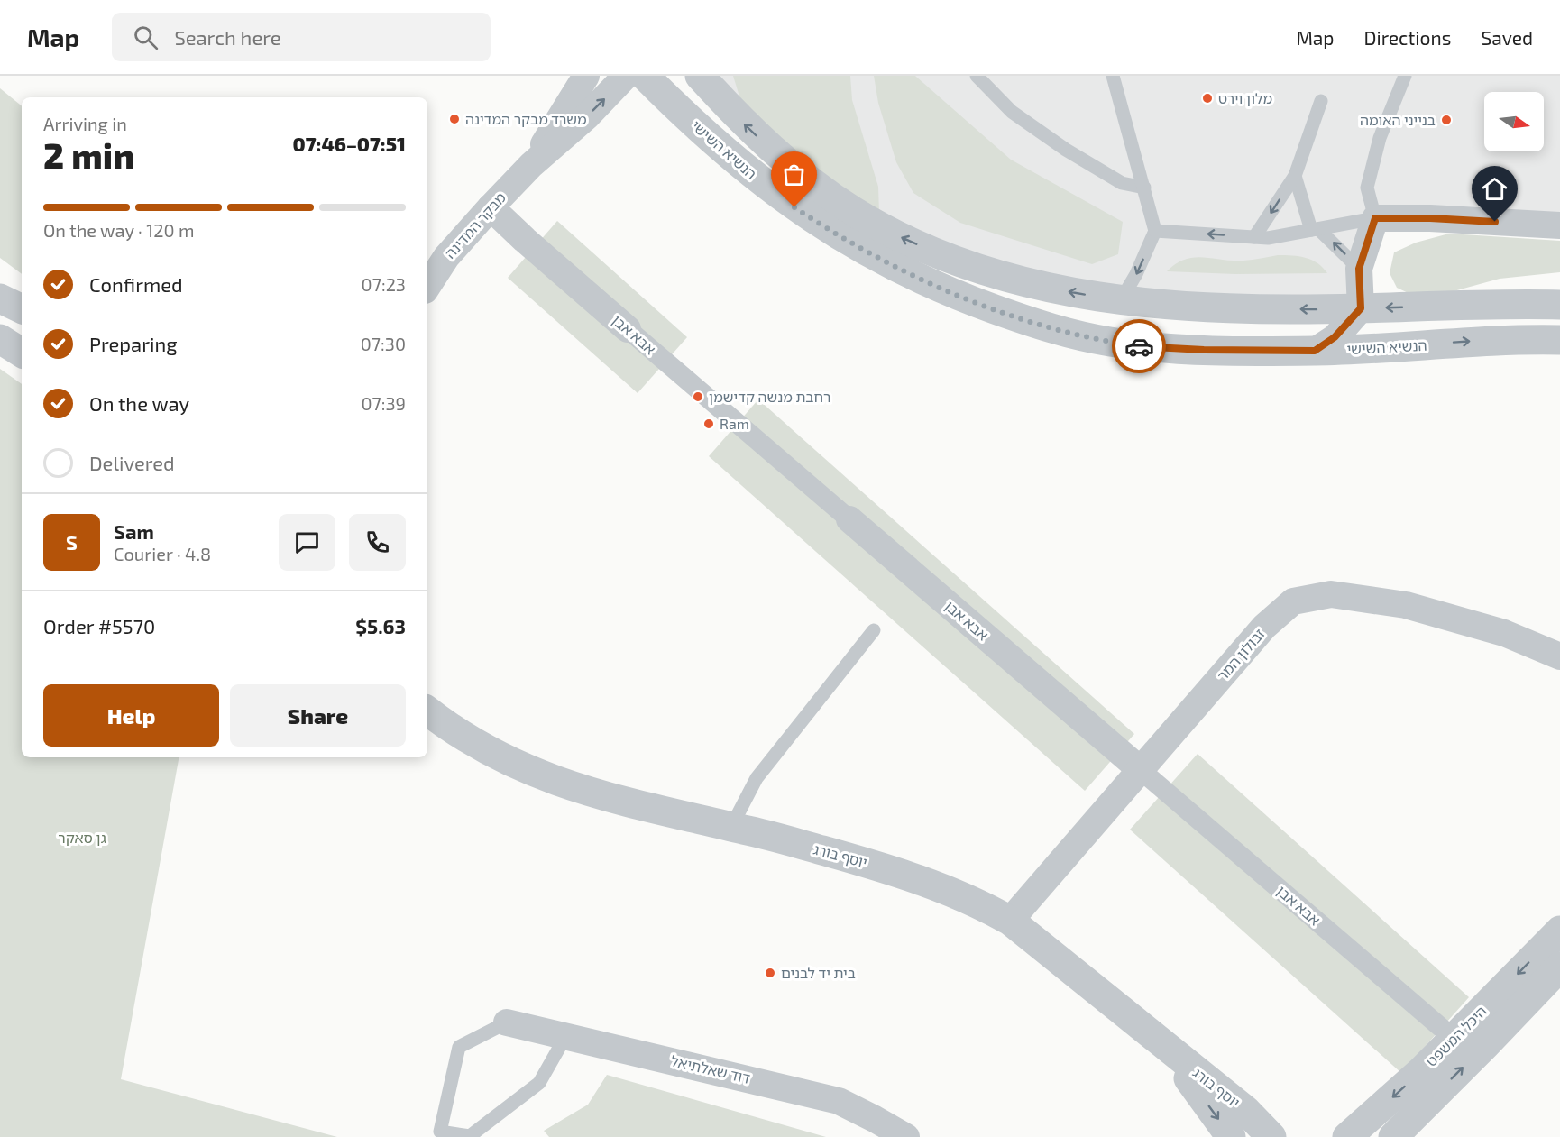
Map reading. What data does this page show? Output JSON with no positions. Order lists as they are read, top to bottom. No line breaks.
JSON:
{"streets":{"street":["הנשיא השישי","מבקר המדינה","אבא אבן","זבולון המר","יוסף בורג","היכל המשפט","דוד שאלתיאל"]},"crossings":[["מבקר המדינה","אבא אבן"],["אבא אבן","זבולון המר"],["זבולון המר","יוסף בורג"]],"parks":["גן סאקר"],"places":["מלון וירט","משרד מבקר המדינה","בנייני האומה","רחבת מנשה קדישמן","Ram","בית יד לבנים"],"north":"right","page":{"header":"Map","search":"Search here","nav":["Map","Directions","Saved"],"heading":["2 min","Arriving in","07:46–07:51"],"panel":["Sam","Courier · 4.8","Order #5570","$5.63"],"bar":"On the way · 120 m","list":[["Confirmed","07:23"],["Preparing","07:30"],["On the way","07:39"],"Delivered"],"round":"S","buttons":["Help","Share"]}}
